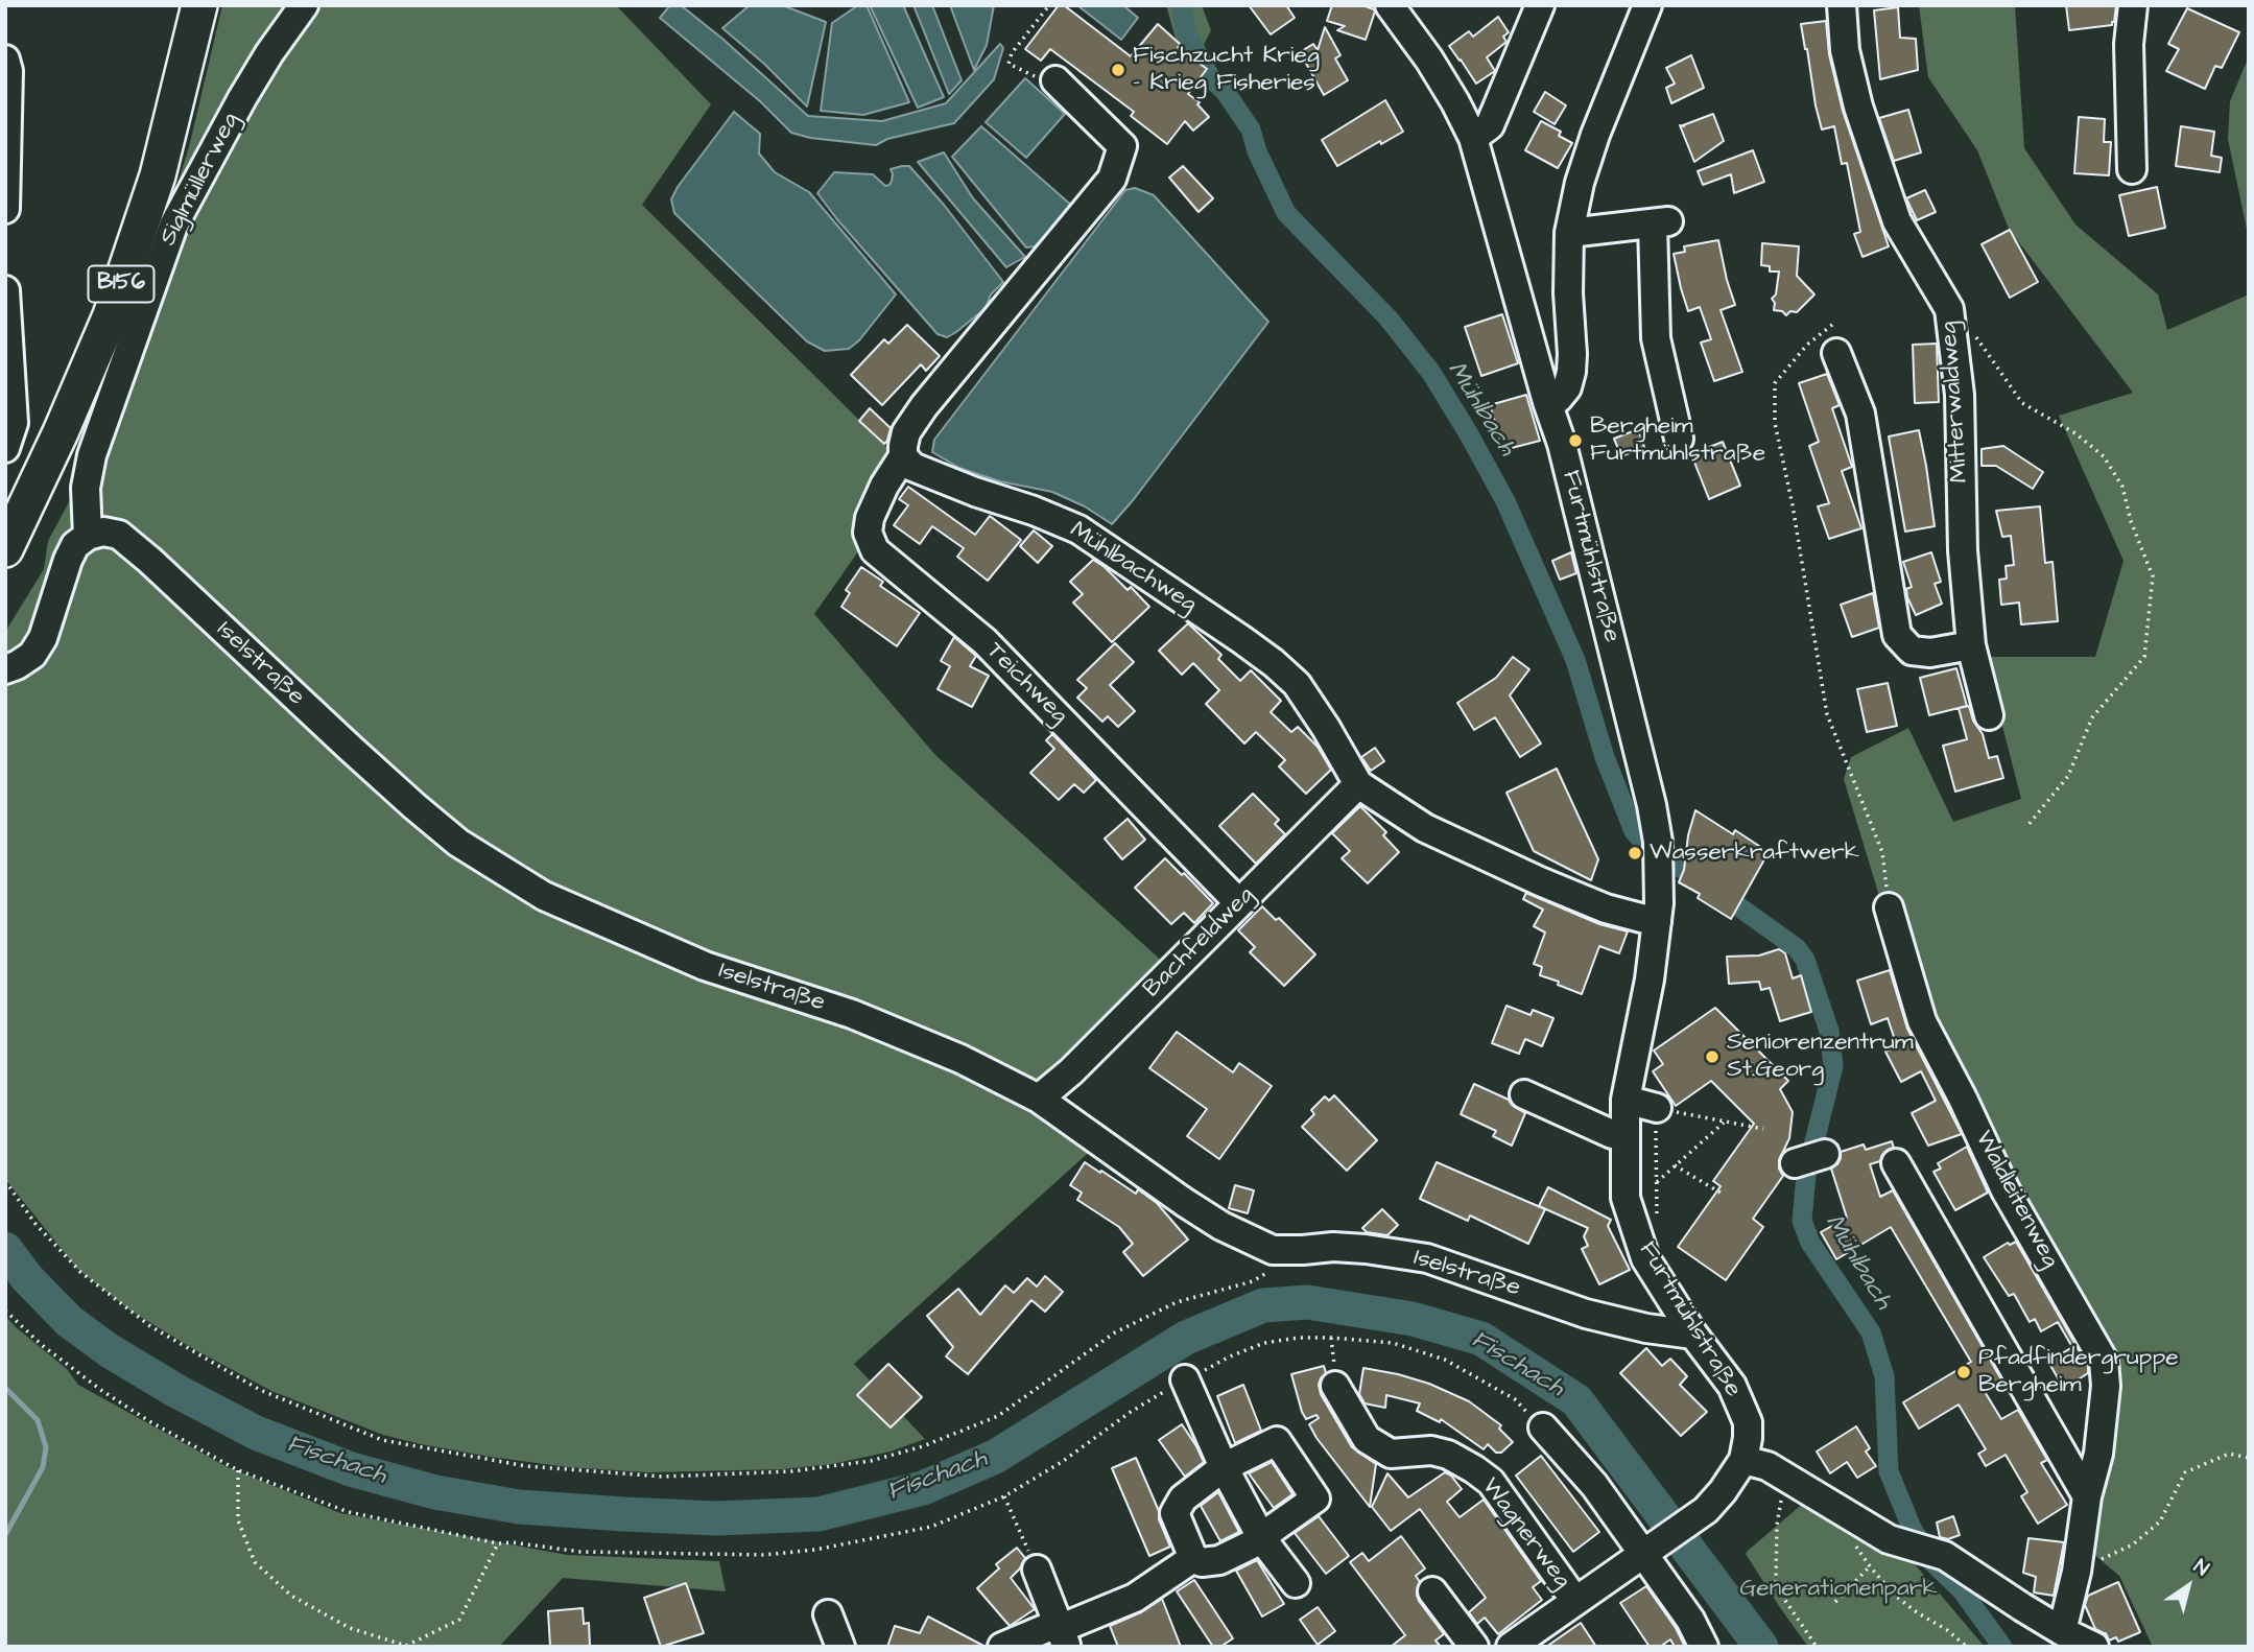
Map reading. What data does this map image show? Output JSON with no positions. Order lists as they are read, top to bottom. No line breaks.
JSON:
{"streets":{"main road":["B156"],"street":["Siglmüllerweg","Mitterwaldweg","Furtmühlstraße","Mühlbachweg","Iselstraße","Teichweg","Bachfeldweg","Waldleitenweg","Wagnerweg"]},"crossings":[["Siglmüllerweg","Iselstraße"],["Furtmühlstraße","Mühlbachweg"],["Furtmühlstraße","Iselstraße"],["Mühlbachweg","Teichweg"],["Mühlbachweg","Bachfeldweg"],["Iselstraße","Bachfeldweg"],["Teichweg","Bachfeldweg"]],"water":["Mühlbach","Fischach"],"parks":["Generationenpark"],"places":["Fischzucht Krieg - Krieg Fisheries","Bergheim Furtmühlstraße","Wasserkraftwerk","Seniorenzentrum St.Georg","Pfadfindergruppe Bergheim"],"north":"top right"}
